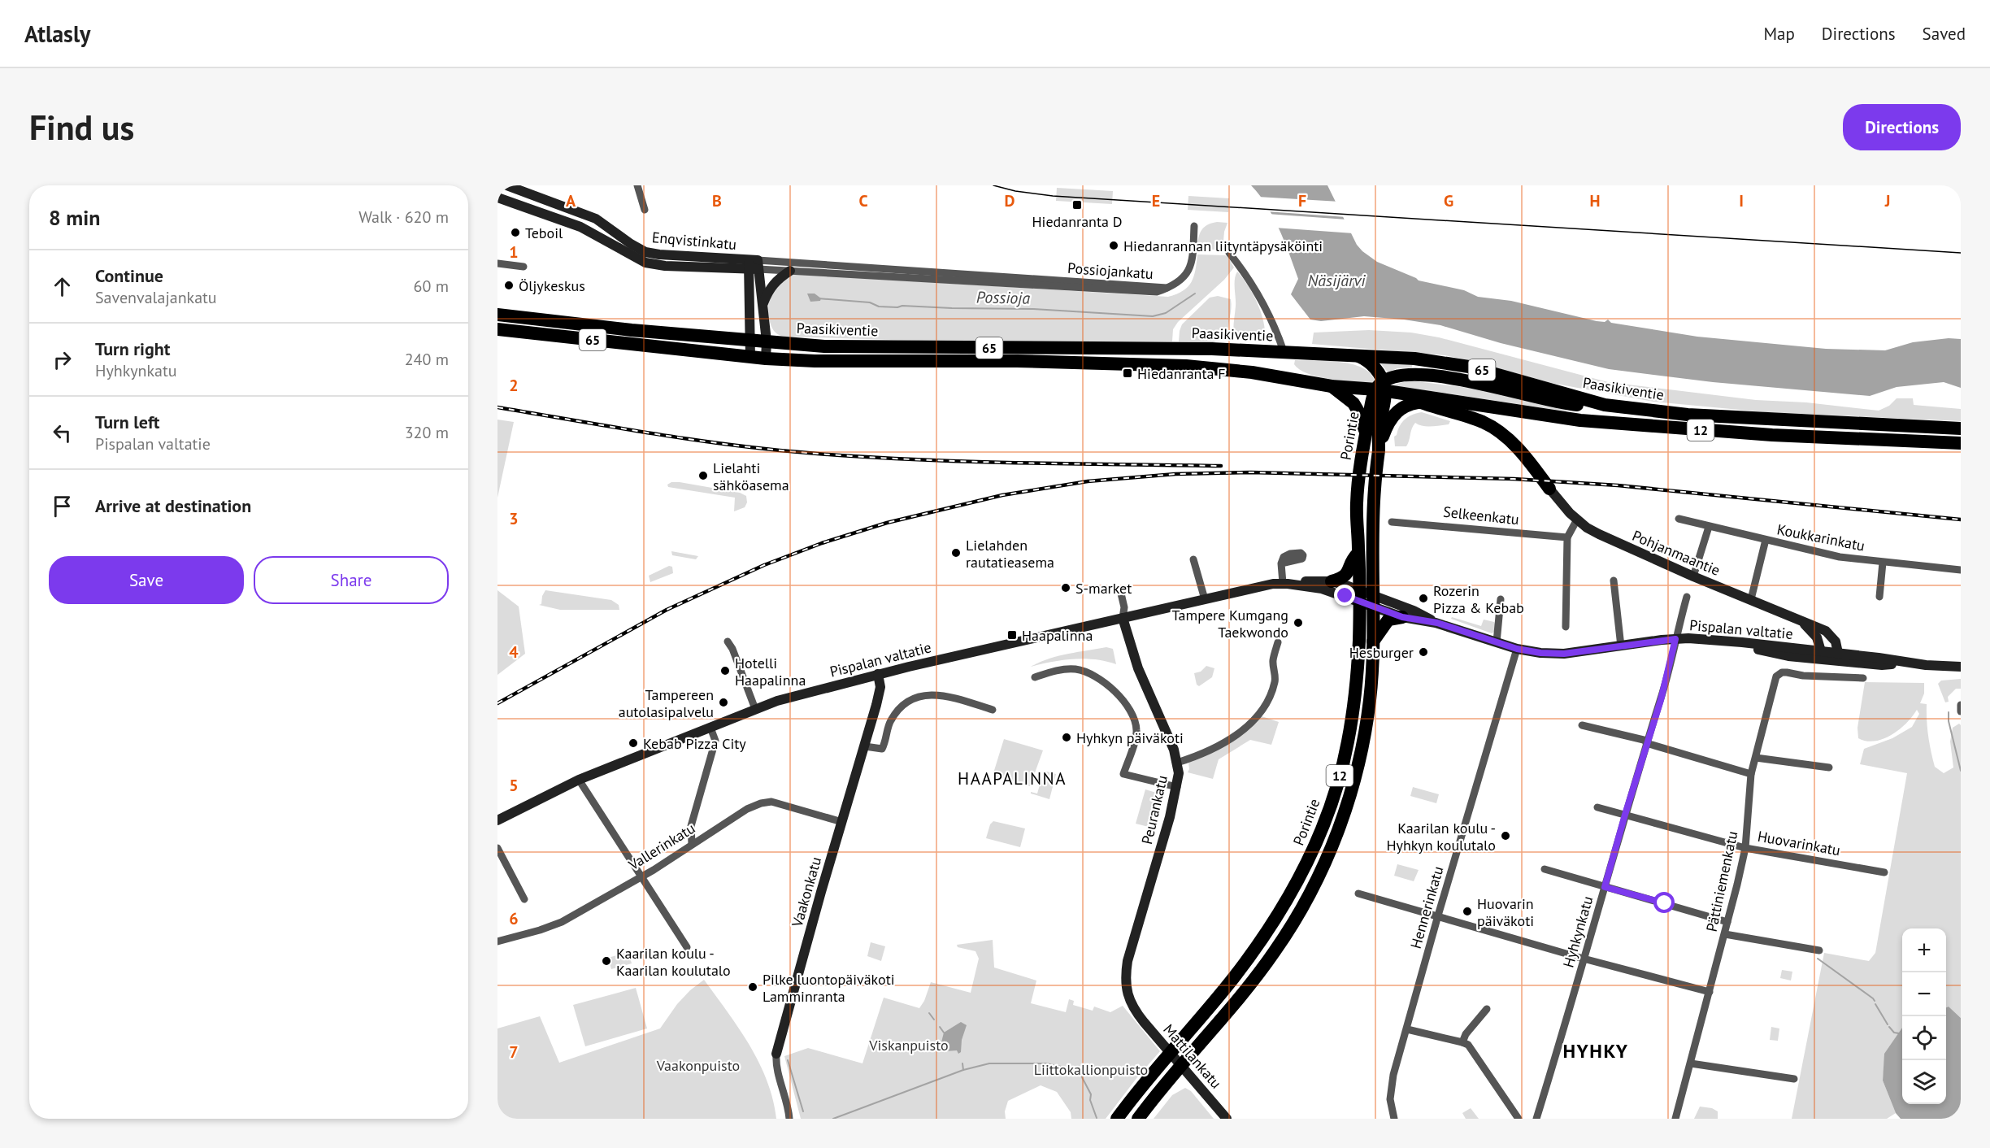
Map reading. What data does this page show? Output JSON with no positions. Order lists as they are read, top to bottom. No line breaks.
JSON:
{"streets":{"highway":["Paasikiventie","65","12","Porintie"],"main road":["Enqvistinkatu","Pohjanmaantie","Pispalan valtatie","Peurankatu","Vaakonkatu","Mattilankatu"],"street":["Possiojankatu","Selkeenkatu","Koukkarinkatu","Huovarinkatu","Vallerinkatu","Pättiniemenkatu","Hennerinkatu","Hyhkynkatu"]},"crossings":[["Enqvistinkatu","Possiojankatu"],["Enqvistinkatu","Paasikiventie"],["Paasikiventie","12"],["Paasikiventie","Porintie"],["12","Porintie"],["12","Pispalan valtatie"],["Porintie","Pispalan valtatie"],["Pohjanmaantie","Pispalan valtatie"],["Pispalan valtatie","Peurankatu"],["Pispalan valtatie","Vaakonkatu"],["Pispalan valtatie","Hennerinkatu"],["Pispalan valtatie","Hyhkynkatu"],["Peurankatu","Mattilankatu"],["Huovarinkatu","Pättiniemenkatu"],["Huovarinkatu","Hyhkynkatu"],["Vallerinkatu","Vaakonkatu"]],"districts":["HAAPALINNA","HYHKY"],"water":["Näsijärvi","Possioja"],"parks":["Viskanpuisto","Vaakonpuisto","Liittokallionpuisto"],"places":{"transit":["Hiedanranta D","Hiedanranta F","Haapalinna"],"other":["Teboil","Hiedanrannan liityntäpysäköinti","Öljykeskus","Lielahti sähköasema","Lielahden rautatieasema","S-market","Rozerin Pizza & Kebab","Tampere Kumgang Taekwondo","Hesburger","Hotelli Haapalinna","Tampereen autolasipalvelu","Hyhkyn päiväkoti","Kebab Pizza City","Kaarilan koulu - Hyhkyn koulutalo","Huovarin päiväkoti","Kaarilan koulu - Kaarilan koulutalo","Pilke luontopäiväkoti Lamminranta"]},"page":{"header":"Atlasly","nav":["Map","Directions","Saved"],"buttons":["Directions",["Save","Share"]],"title":"Find us","heading":["8 min","Walk · 620 m"],"list":[["Continue","Savenvalajankatu","60 m"],["Turn right","Hyhkynkatu","240 m"],["Turn left","Pispalan valtatie","320 m"],"Arrive at destination"],"map_buttons":["+","−"]},"grid":{"columns":["A","B","C","D","E","F","G","H","I","J"],"rows":["1","2","3","4","5","6","7"]}}
